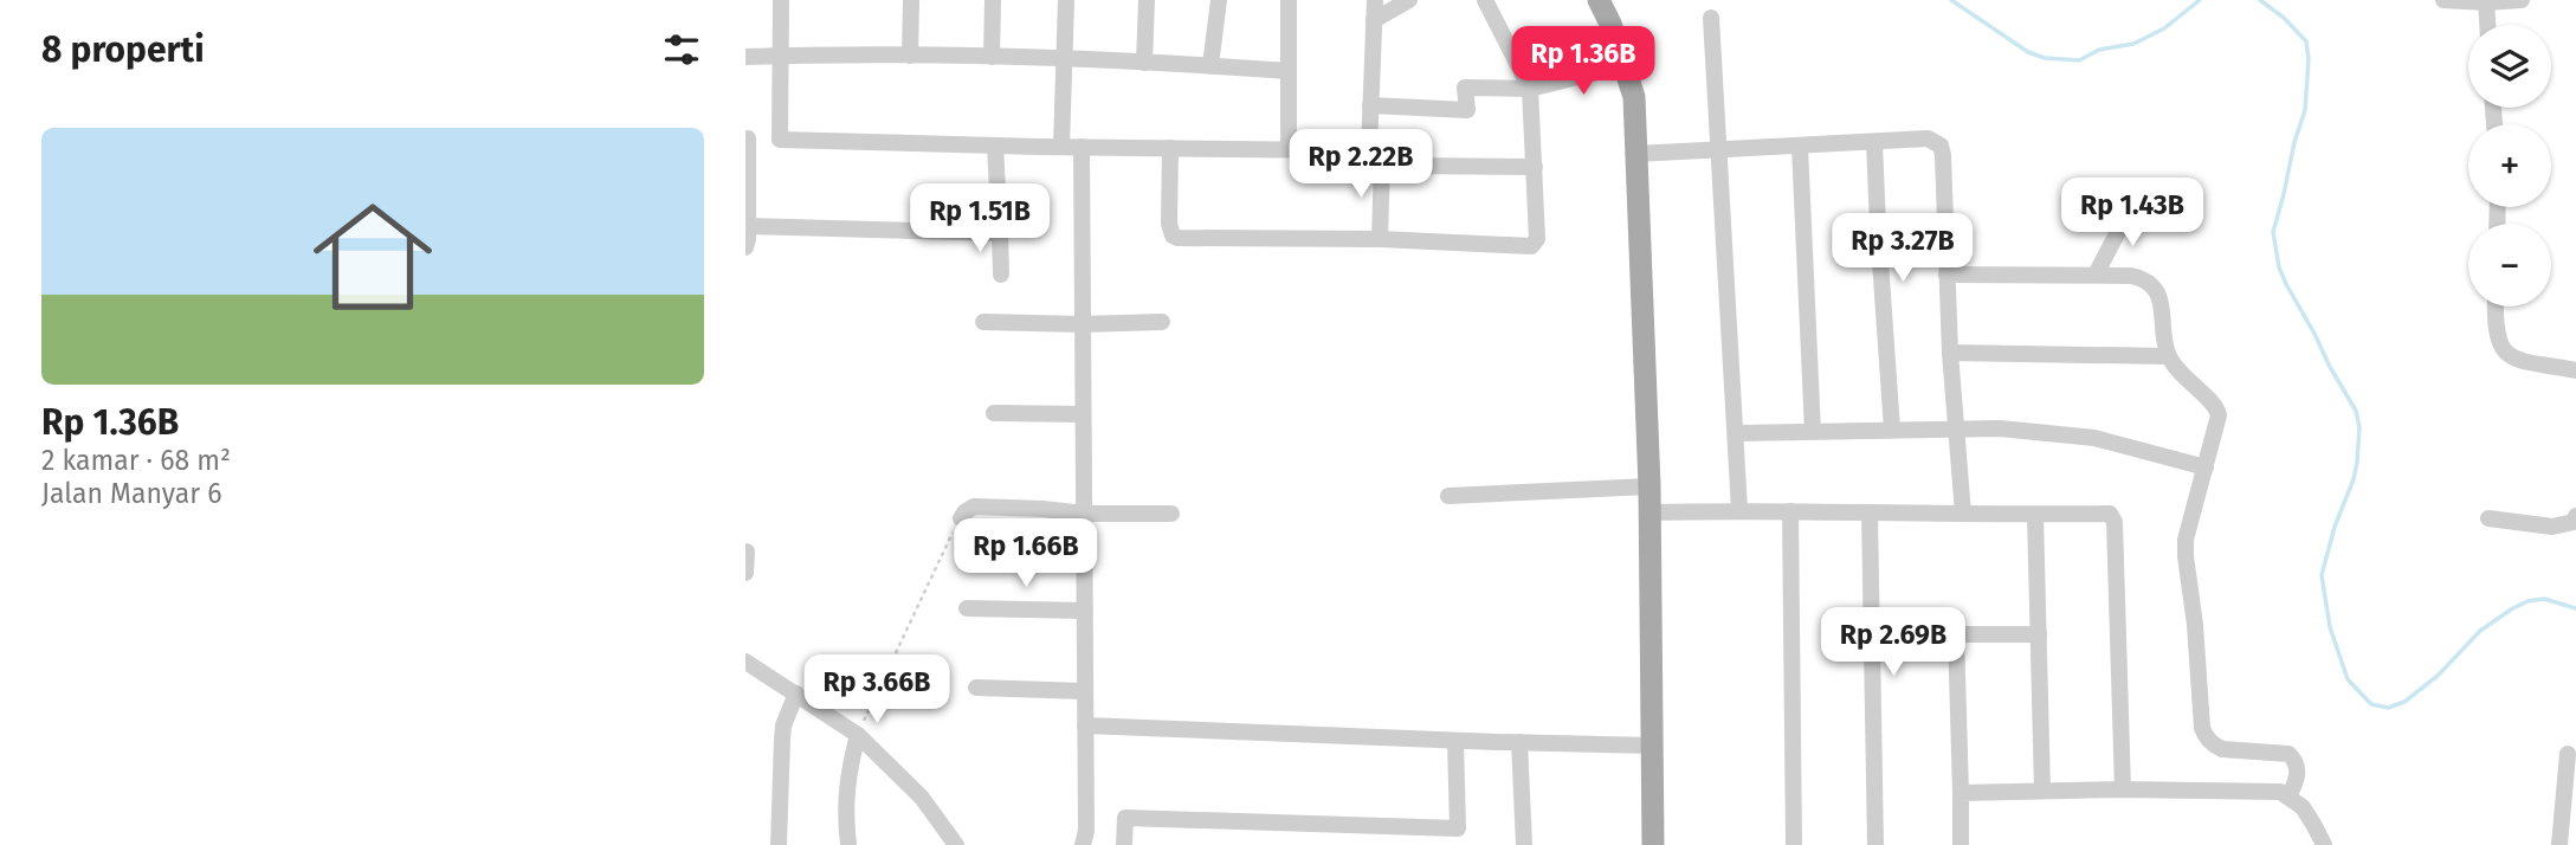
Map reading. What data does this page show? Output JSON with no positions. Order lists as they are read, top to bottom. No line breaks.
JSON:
{"page":{"heading":"8 properti","map_buttons":["+","−"],"price":["Rp 1.36B","Rp 2.22B","Rp 1.43B","Rp 1.51B","Rp 3.27B","Rp 1.66B","Rp 2.69B","Rp 3.66B"],"list":[{"name":"Rp 1.36B","note":"2 kamar · 68 m² · Jalan Manyar 6"}]}}
